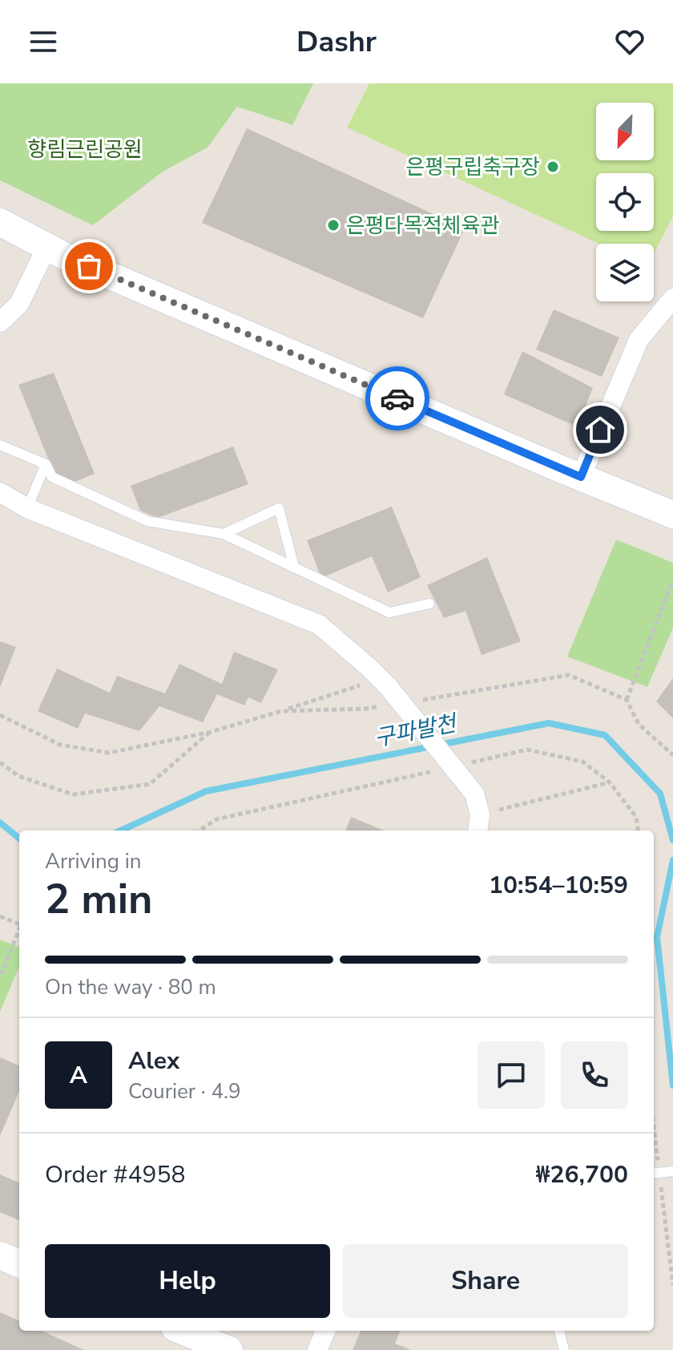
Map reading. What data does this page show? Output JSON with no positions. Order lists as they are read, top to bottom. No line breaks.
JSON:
{"water":["구파발천"],"parks":["향림근린공원"],"places":["은평구립축구장","은평다목적체육관"],"north":"bottom left","page":{"header":"Dashr","heading":["2 min","Arriving in","10:54–10:59"],"panel":["Alex","Courier · 4.9","Order #4958","₩26,700"],"bar":"On the way · 80 m","round":"A","buttons":["Help","Share"]}}
